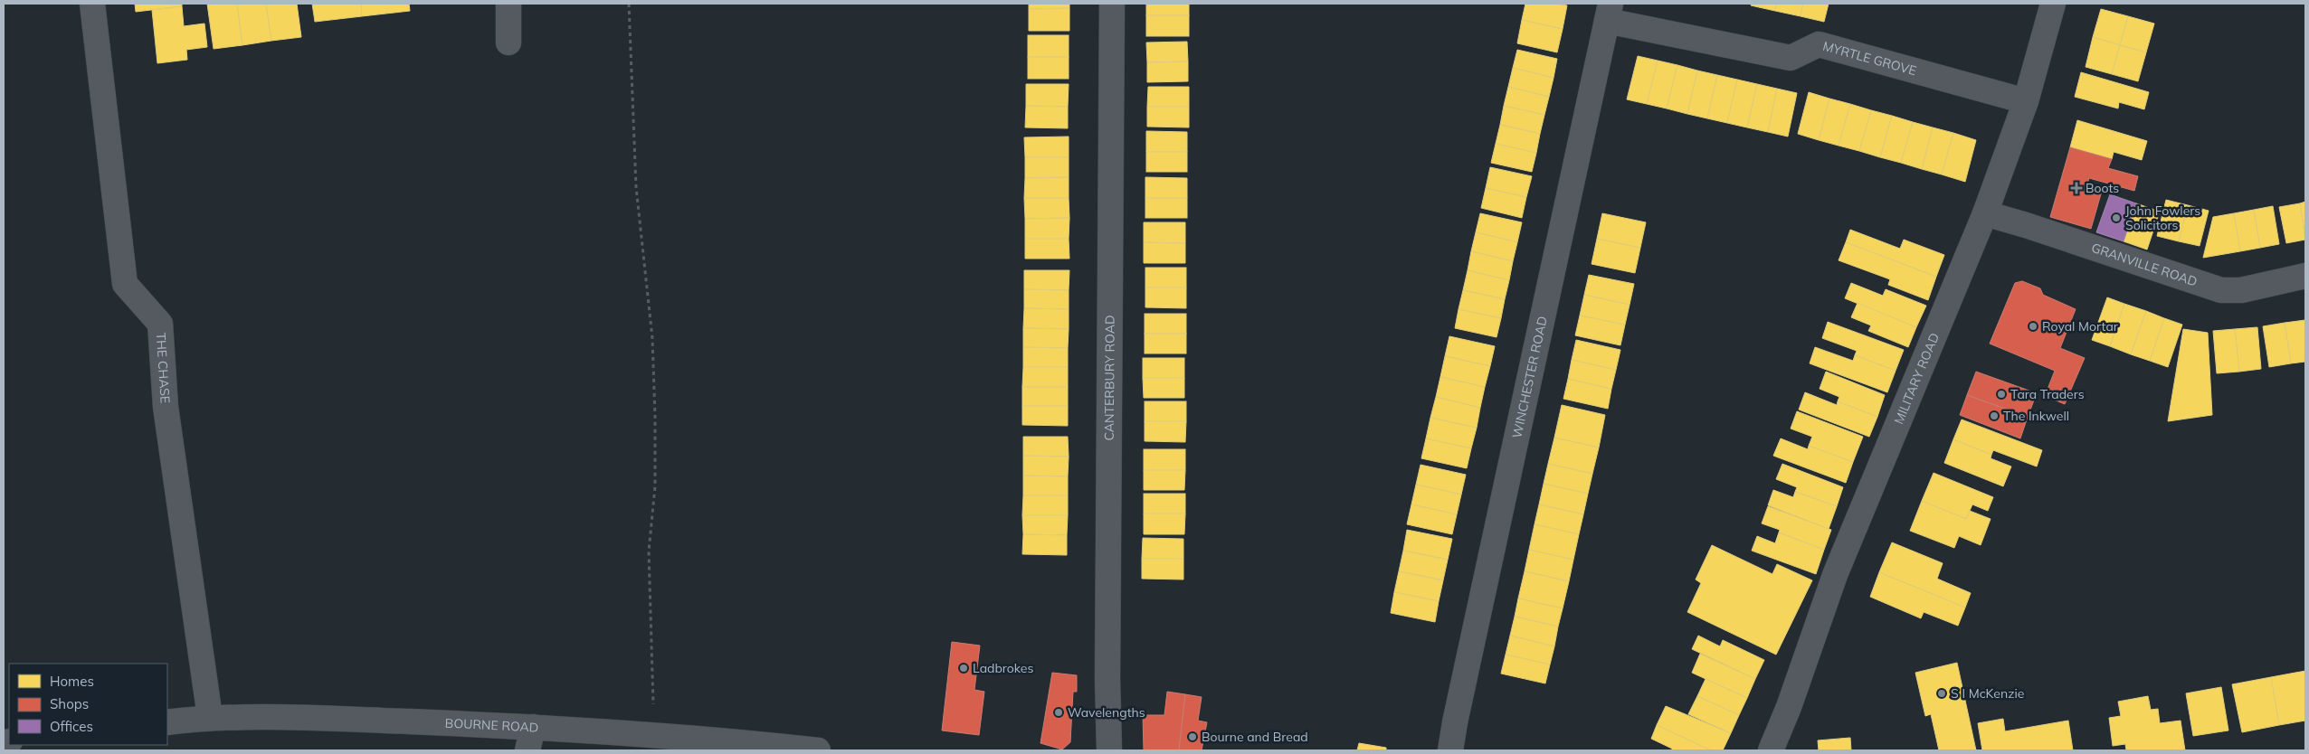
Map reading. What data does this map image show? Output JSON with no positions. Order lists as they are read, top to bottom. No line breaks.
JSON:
{"streets":{"street":["MYRTLE GROVE","GRANVILLE ROAD","THE CHASE","CANTERBURY ROAD","WINCHESTER ROAD","MILITARY ROAD","BOURNE ROAD"]},"crossings":[["MYRTLE GROVE","WINCHESTER ROAD"],["MYRTLE GROVE","MILITARY ROAD"],["GRANVILLE ROAD","MILITARY ROAD"],["THE CHASE","BOURNE ROAD"]],"places":{"health":["Boots"],"other":["John Fowlers Solicitors","Royal Mortar","Tara Traders","The Inkwell","Ladbrokes","S I McKenzie","Wavelengths","Bourne and Bread"]},"legend":["Homes","Shops","Offices"]}
